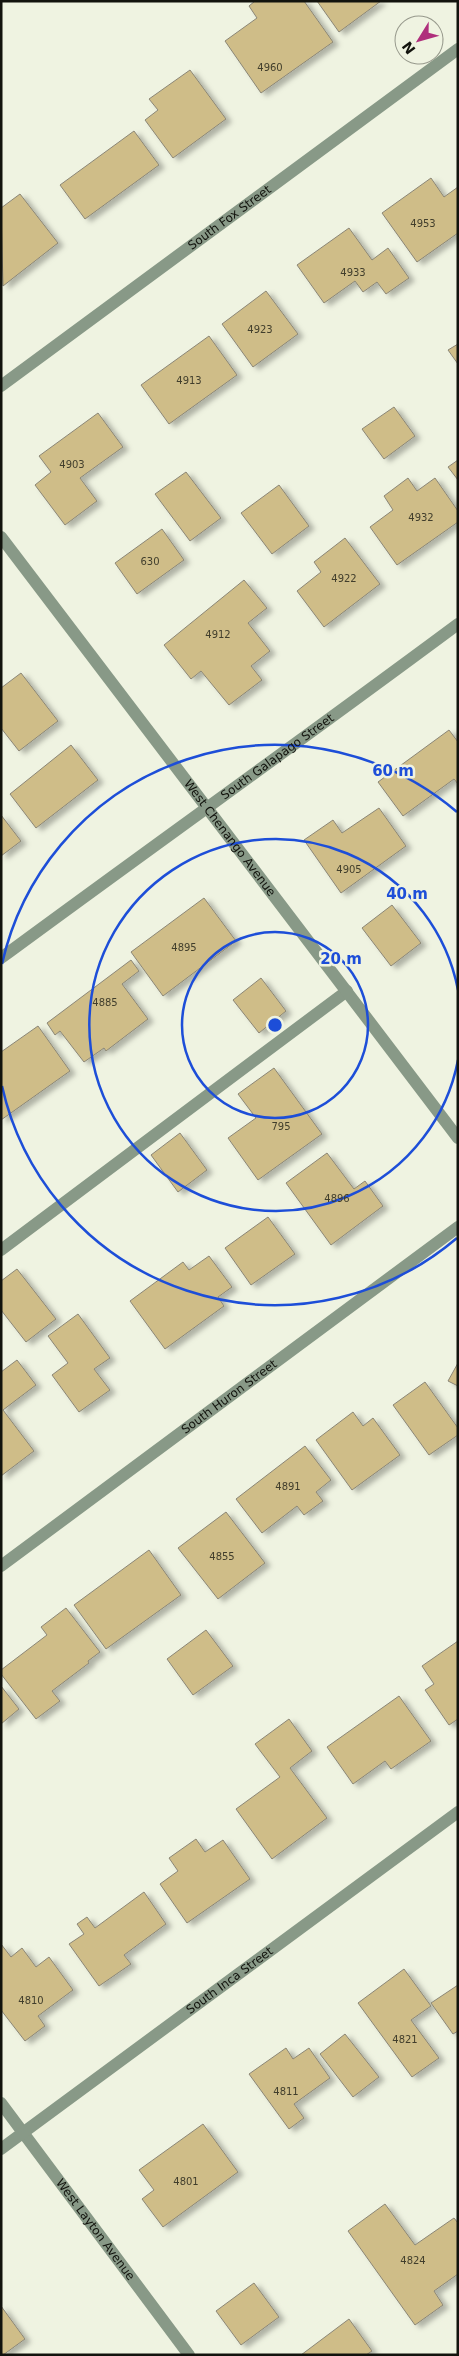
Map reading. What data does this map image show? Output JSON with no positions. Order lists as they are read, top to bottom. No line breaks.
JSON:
{"streets":{"street":["South Fox Street","South Galapago Street","West Chenango Avenue","South Huron Street","South Inca Street","West Layton Avenue"]},"crossings":[["South Galapago Street","West Chenango Avenue"],["South Inca Street","West Layton Avenue"]],"house_numbers":["4960","4953","4933","4923","4913","4903","4932","630","4922","4912","4905","4895","4885","795","4896","4891","4855","4810","4821","4811","4801","4824"],"north":"bottom left","rings":["60 m","40 m","20 m"]}
